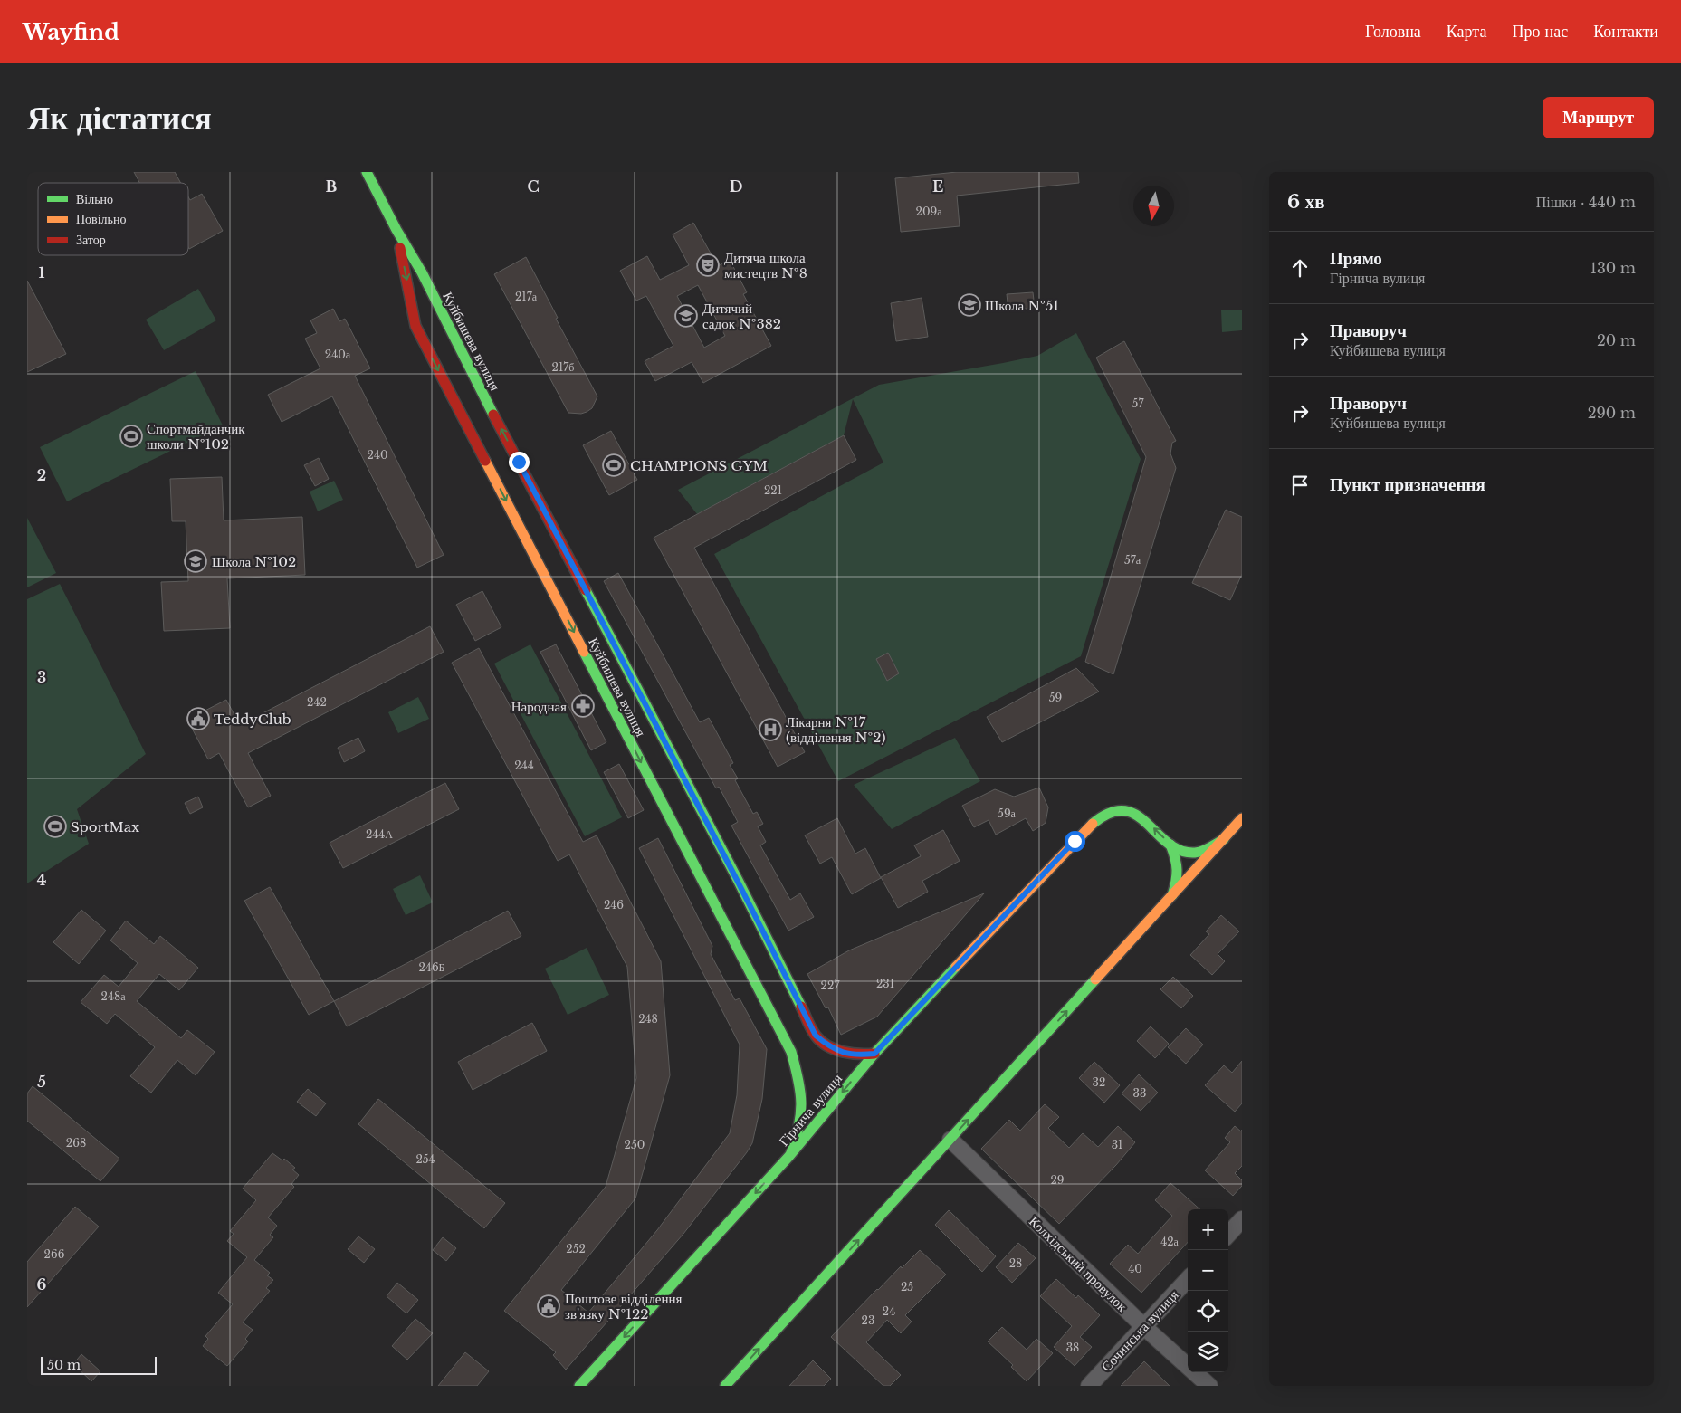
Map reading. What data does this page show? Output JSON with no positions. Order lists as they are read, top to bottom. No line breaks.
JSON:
{"streets":{"main road":["Куйбишева вулиця","Гірнича вулиця"],"street":["Колхідський провулок","Сочинська вулиця"]},"crossings":[["Куйбишева вулиця","Гірнича вулиця"],["Гірнича вулиця","Колхідський провулок"],["Колхідський провулок","Сочинська вулиця"]],"places":{"theatre":["Дитяча школа мистецтв №8"],"school or university":["Школа №51","Дитячий садок №382","Школа №102"],"sports":["Спортмайданчик школи №102","CHAMPIONS GYM","SportMax"],"pharmacy":["Народная"],"public building":["TeddyClub","Поштове відділення зв'язку №122"],"hospital":["Лікарня №17 (відділення №2)"]},"house_numbers":["209а","217а","240а","217б","57","240","221","57а","59","242","244","59а","244А","246","246Б","231","227","248а","248","32","33","268","250","31","254","29","42а","252","266","28","40","25","24","23","38"],"legend":["Вільно","Повільно","Затор"],"scale_bar":"50 m","north":"bottom","page":{"header":"Wayfind","nav":["Головна","Карта","Про нас","Контакти"],"buttons":"Маршрут","title":"Як дістатися","heading":["6 хв","Пішки · 440 m"],"list":[["Прямо","Гірнича вулиця","130 m"],["Праворуч","Куйбишева вулиця","20 m"],["Праворуч","Куйбишева вулиця","290 m"],"Пункт призначення"],"map_buttons":["+","−"],"scale":"50 m"},"grid":{"columns":["B","C","D","E"],"rows":["1","2","3","4","5","6"]}}
